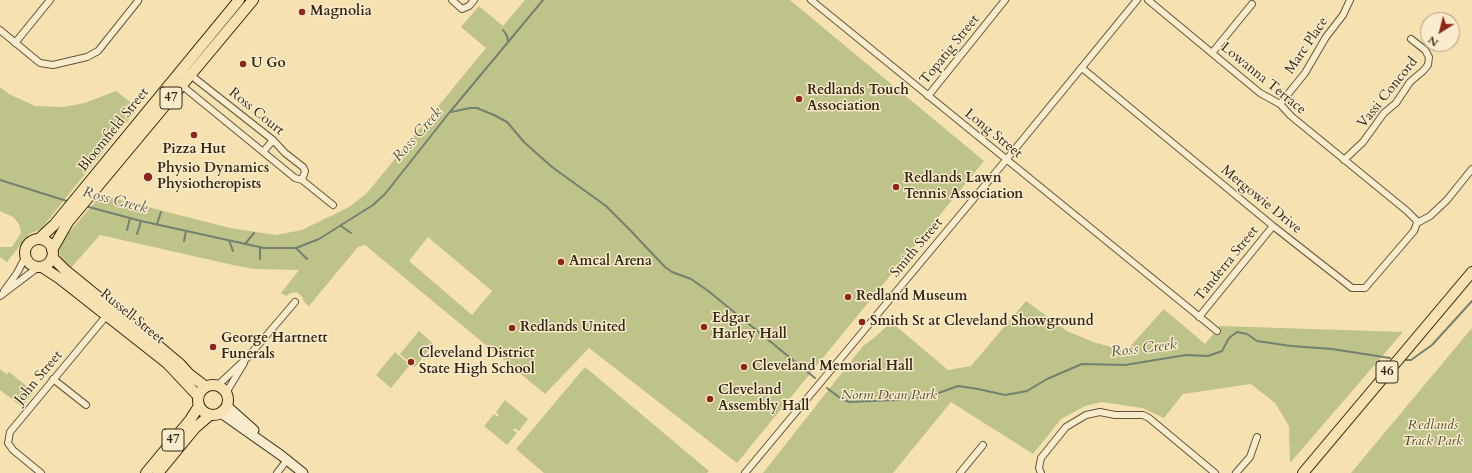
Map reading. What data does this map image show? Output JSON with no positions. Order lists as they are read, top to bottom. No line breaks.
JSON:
{"streets":{"main road":["47","Bloomfield Street","Russell Street","46"],"street":["Marc Place","Topatig Street","Lowanna Terrace","Vassi Concord","Ross Court","Long Street","Mergowie Drive","Smith Street","Tanderra Street","John Street"]},"crossings":[["Marc Place","Lowanna Terrace"],["Topatig Street","Long Street"],["Lowanna Terrace","Vassi Concord"],["Lowanna Terrace","Mergowie Drive"],["47","Bloomfield Street"],["47","Russell Street"],["Ross Court","Bloomfield Street"],["Bloomfield Street","Russell Street"],["Long Street","Smith Street"],["Long Street","Tanderra Street"],["Mergowie Drive","Smith Street"],["Mergowie Drive","Tanderra Street"],["Russell Street","John Street"]],"water":["Ross Creek"],"parks":["Norm Dean Park","Redlands Track Park"],"places":["Magnolia","U Go","Redlands Touch Association","Pizza Hut","Physio Dynamics Physiotheropists","Redlands Lawn Tennis Association","Amcal Arena","Redland Museum","Smith St at Cleveland Showground","Edgar Harley Hall","Redlands United","George Hartnett Funerals","Cleveland District State High School","Cleveland Memorial Hall","Cleveland Assembly Hall"],"north":"bottom left"}
